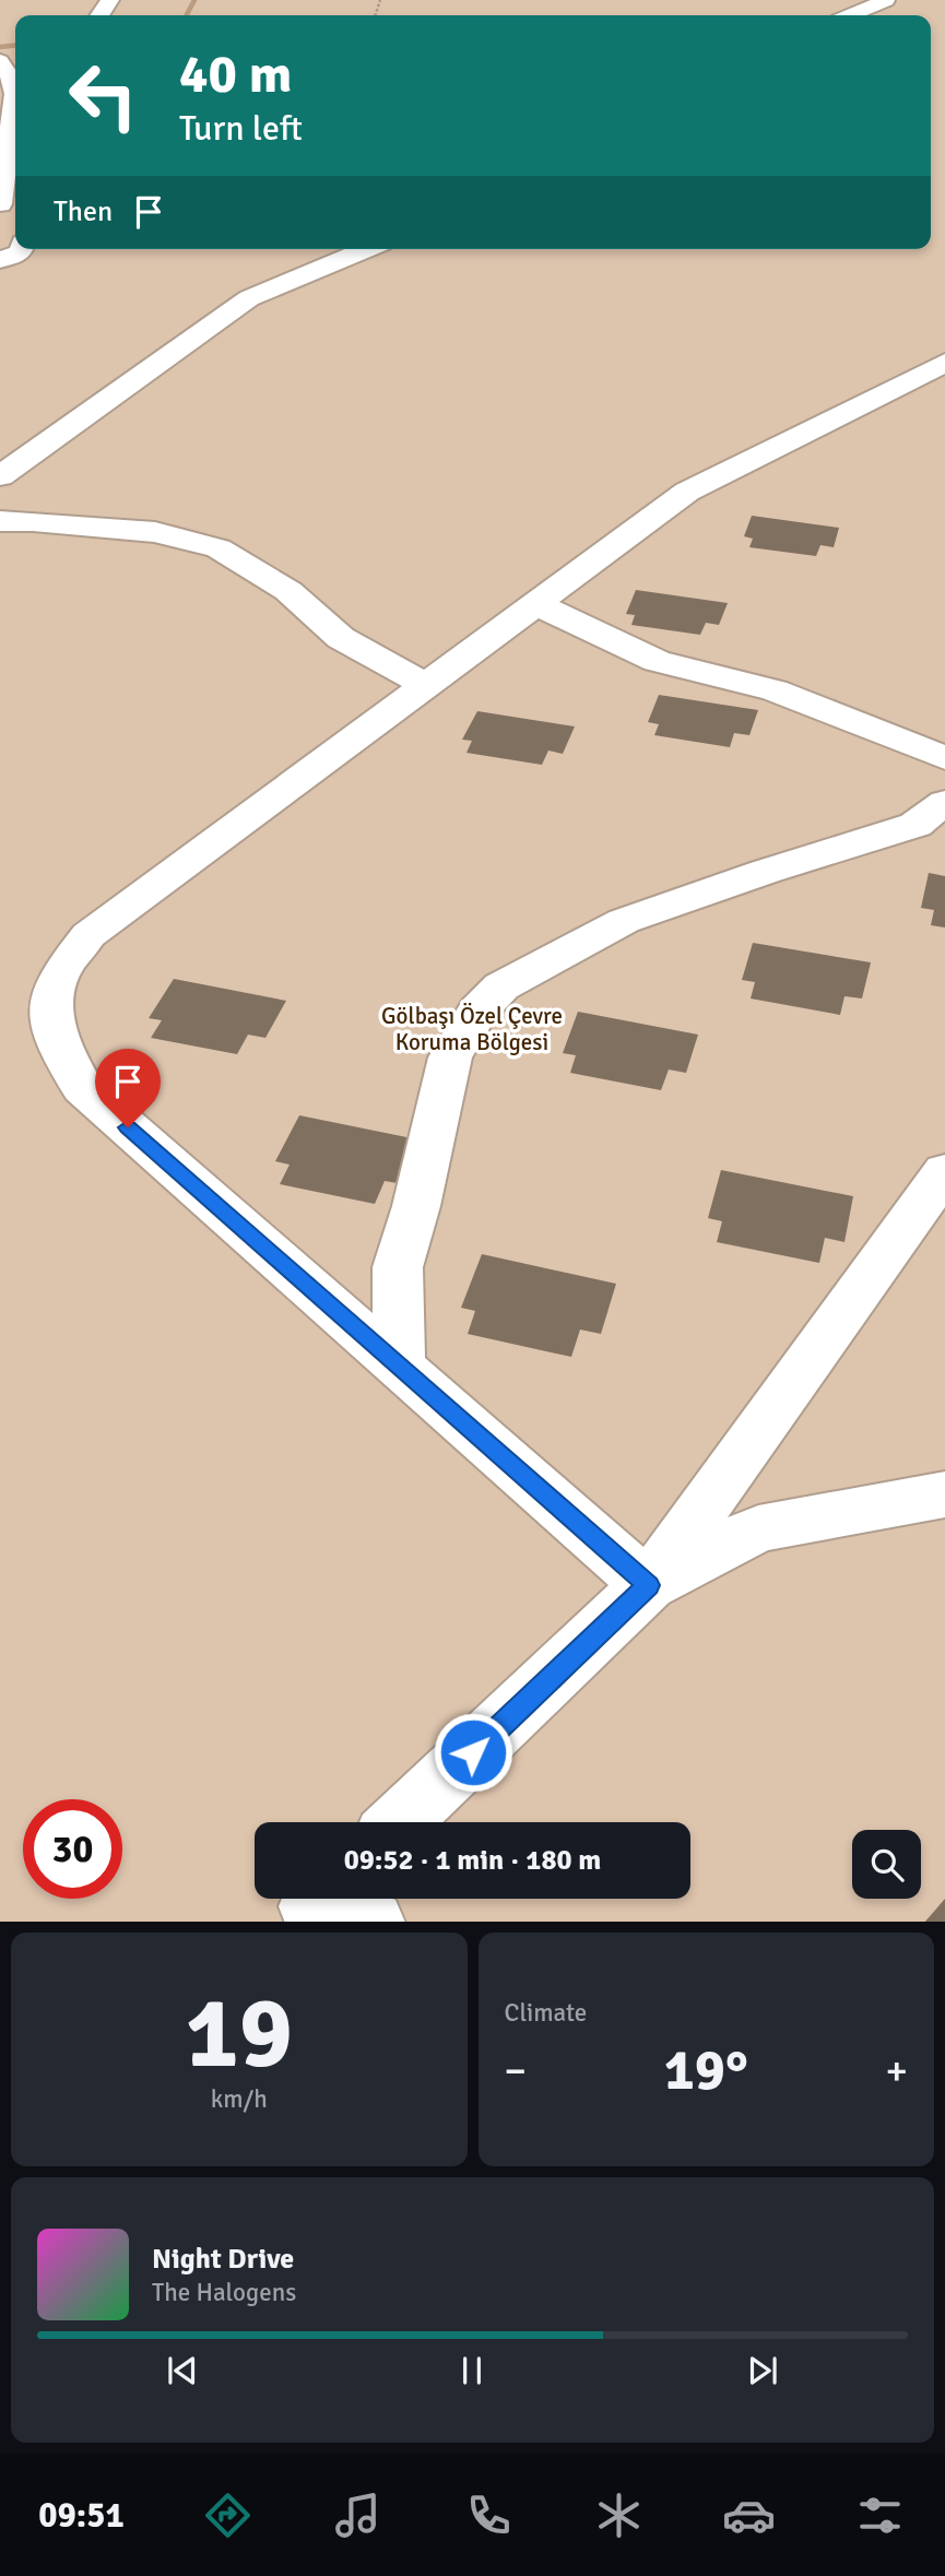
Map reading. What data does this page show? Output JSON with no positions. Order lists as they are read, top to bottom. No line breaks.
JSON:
{"parks":["Gölbaşı Özel Çevre Koruma Bölgesi"],"page":{"turn":["40 m","Turn left"],"then":"Then","limit":"30","trip":"09:52 · 1 min · 180 m","tile":[["19","km/h"],"Climate"],"heat":["−","19°","+"],"song":["Night Drive","The Halogens"],"tabs":"09:51"}}
